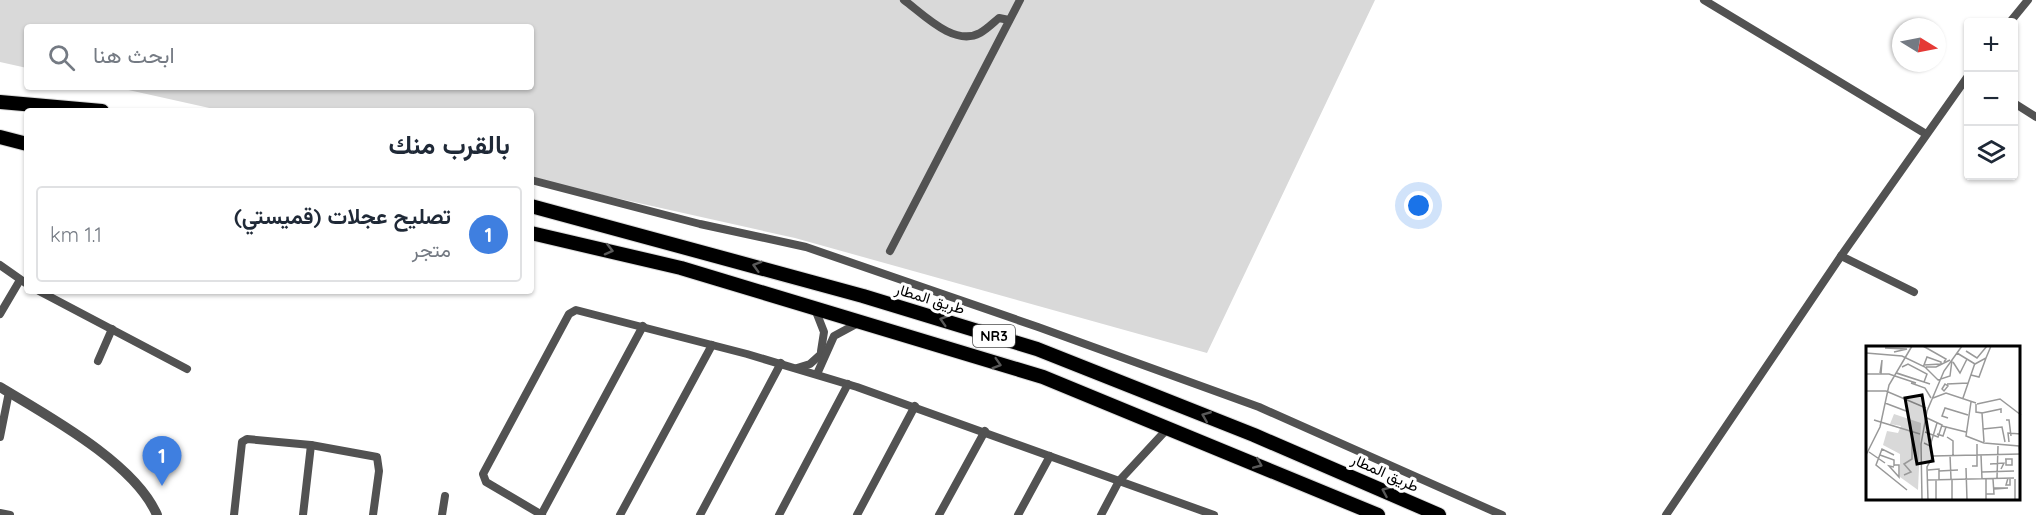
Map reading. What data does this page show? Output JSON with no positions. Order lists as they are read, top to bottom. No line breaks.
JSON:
{"streets":{"highway":["طريق المطار","NR3"]},"north":"right","page":{"map_buttons":["+","−"],"search":"ابحث هنا","heading":"بالقرب منك","list":[{"mark":"1","name":"تصليح عجلات (قميستي)","note":"متجر","value":"1.1 km"}],"pins":"1"}}
